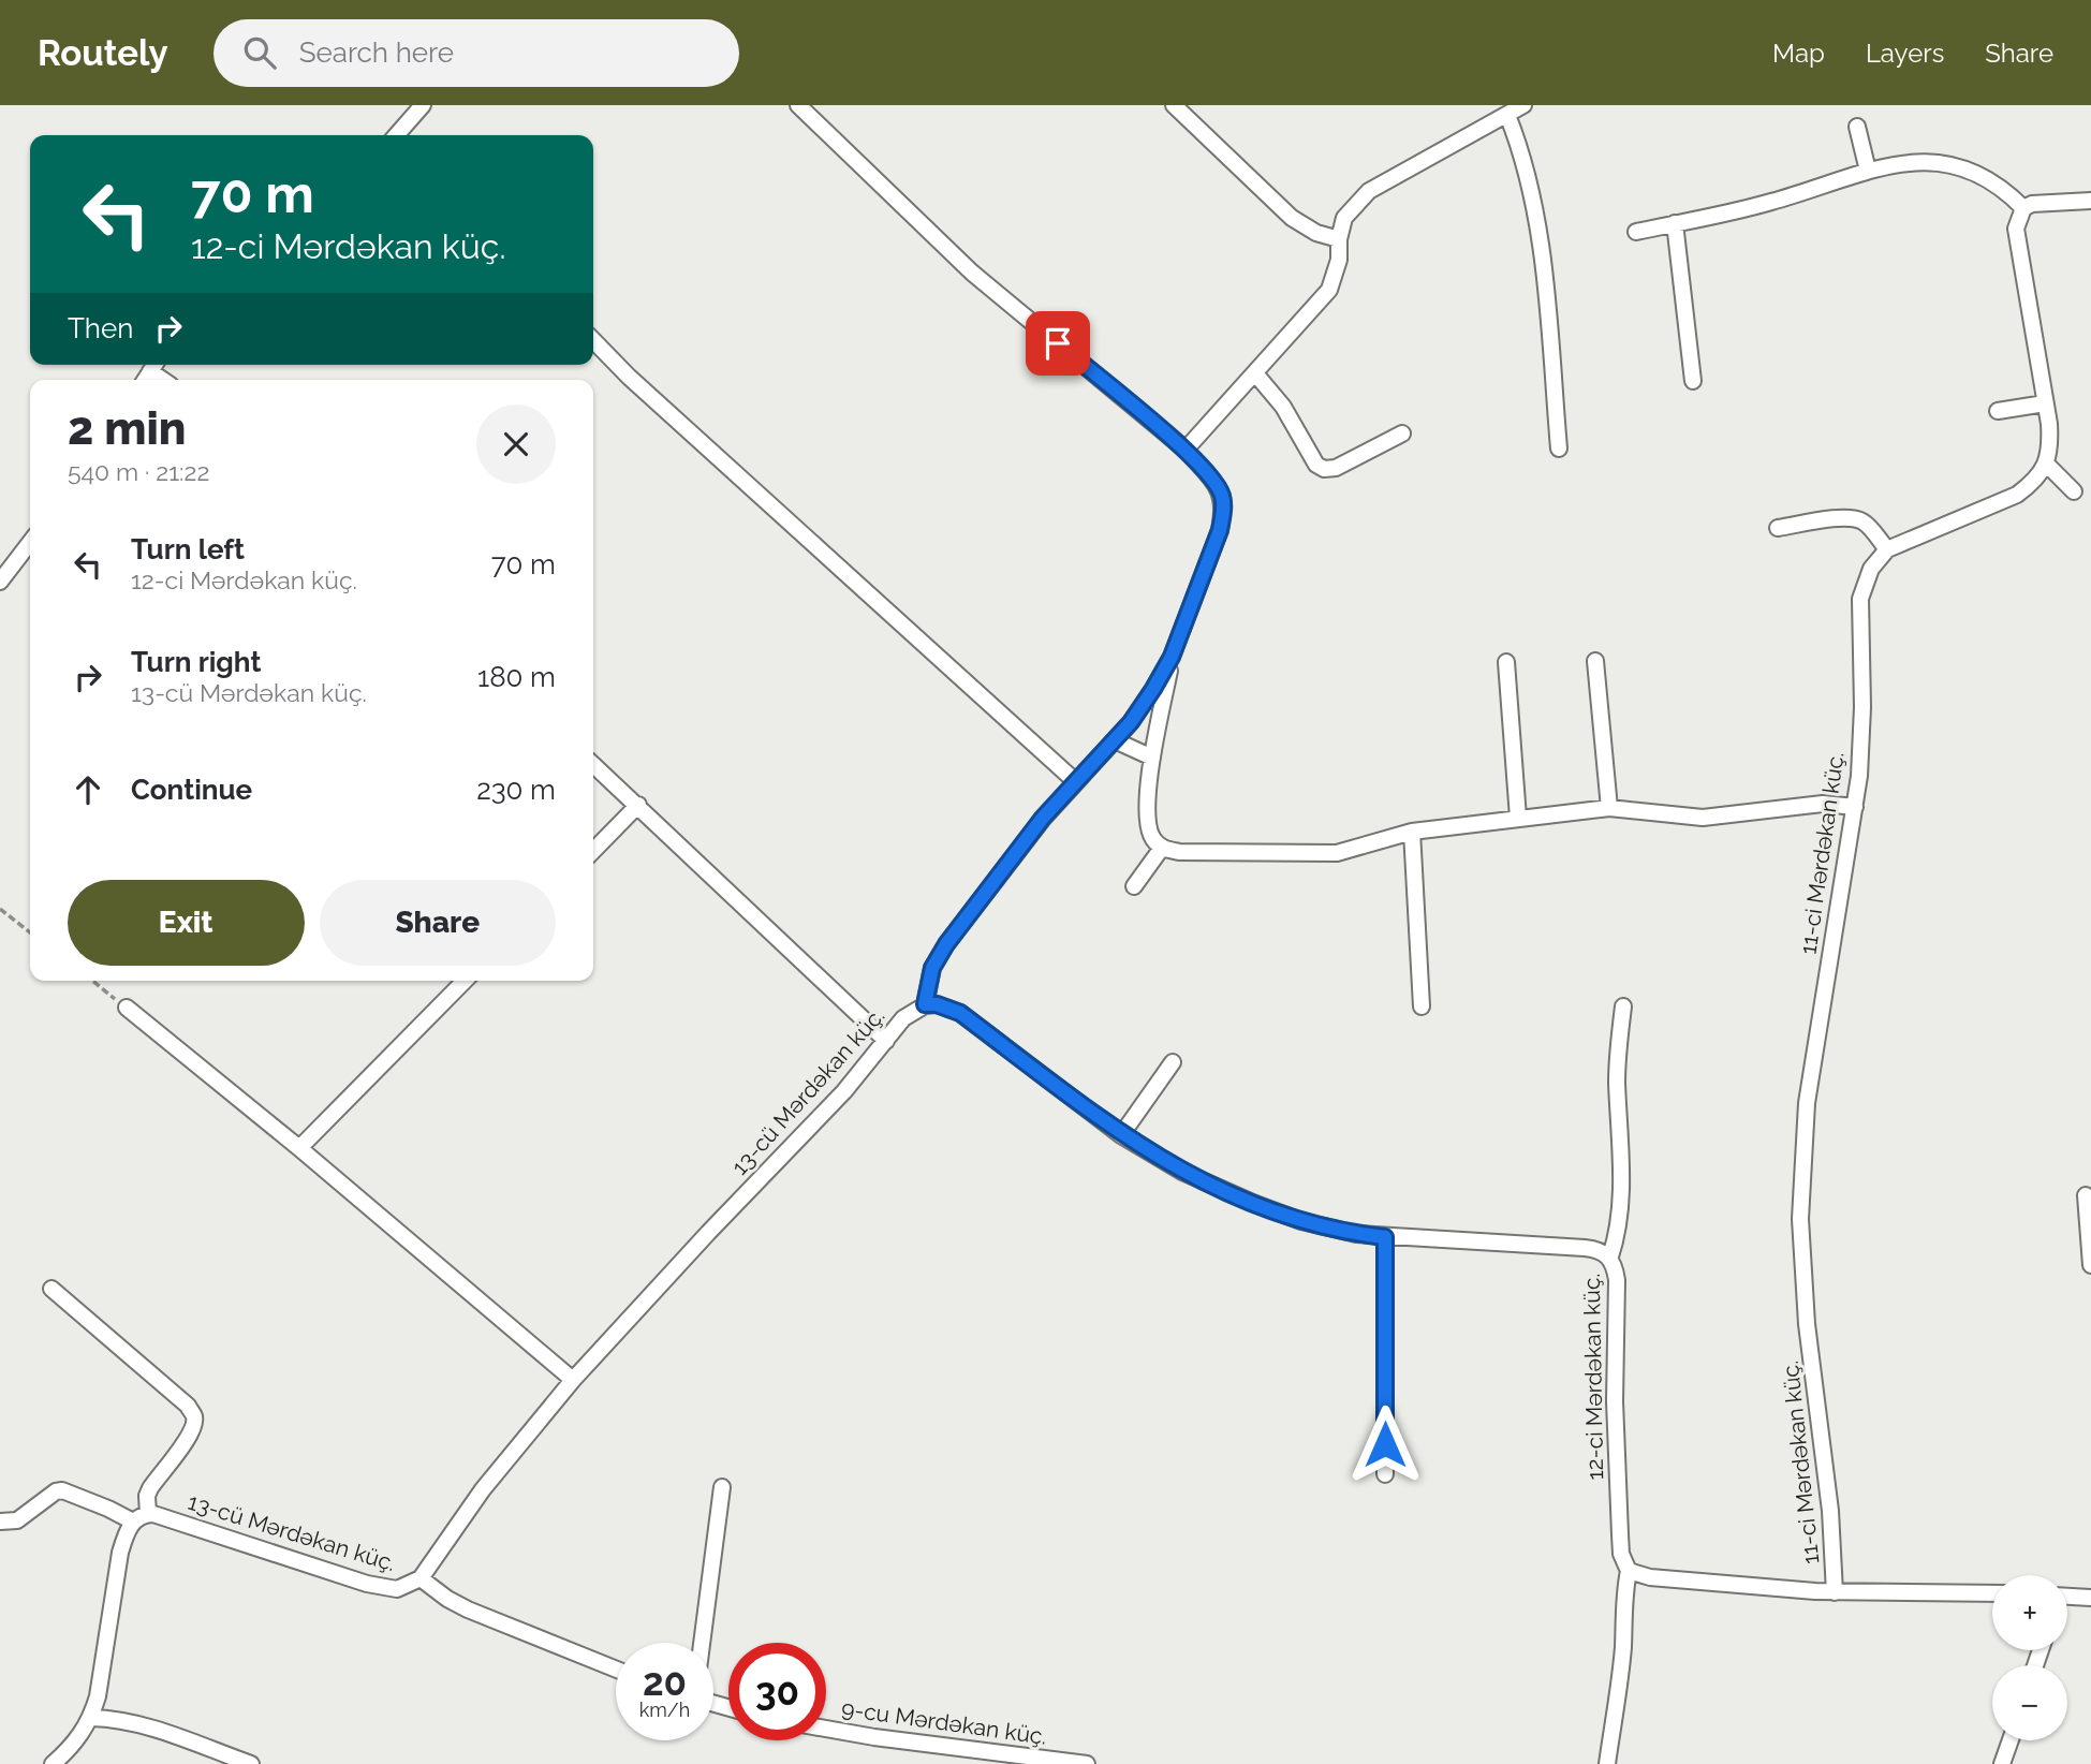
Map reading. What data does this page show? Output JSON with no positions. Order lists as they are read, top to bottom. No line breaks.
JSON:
{"streets":{"street":["11-ci Mərdəkan küç.","13-cü Mərdəkan küç.","12-ci Mərdəkan küç.","9-cu Mərdəkan küç."]},"crossings":[["13-cü Mərdəkan küç.","12-ci Mərdəkan küç."]],"page":{"header":"Routely","search":"Search here","nav":["Map","Layers","Share"],"turn":["70 m","12-ci Mərdəkan küç."],"then":"Then","heading":["2 min","540 m · 21:22"],"list":[{"name":"Turn left","note":"12-ci Mərdəkan küç.","value":"70 m"},{"name":"Turn right","note":"13-cü Mərdəkan küç.","value":"180 m"},{"name":"Continue","value":"230 m"}],"buttons":["Exit","Share"],"map_buttons":["+","−"],"speed":"20 km/h","limit":"30"}}
